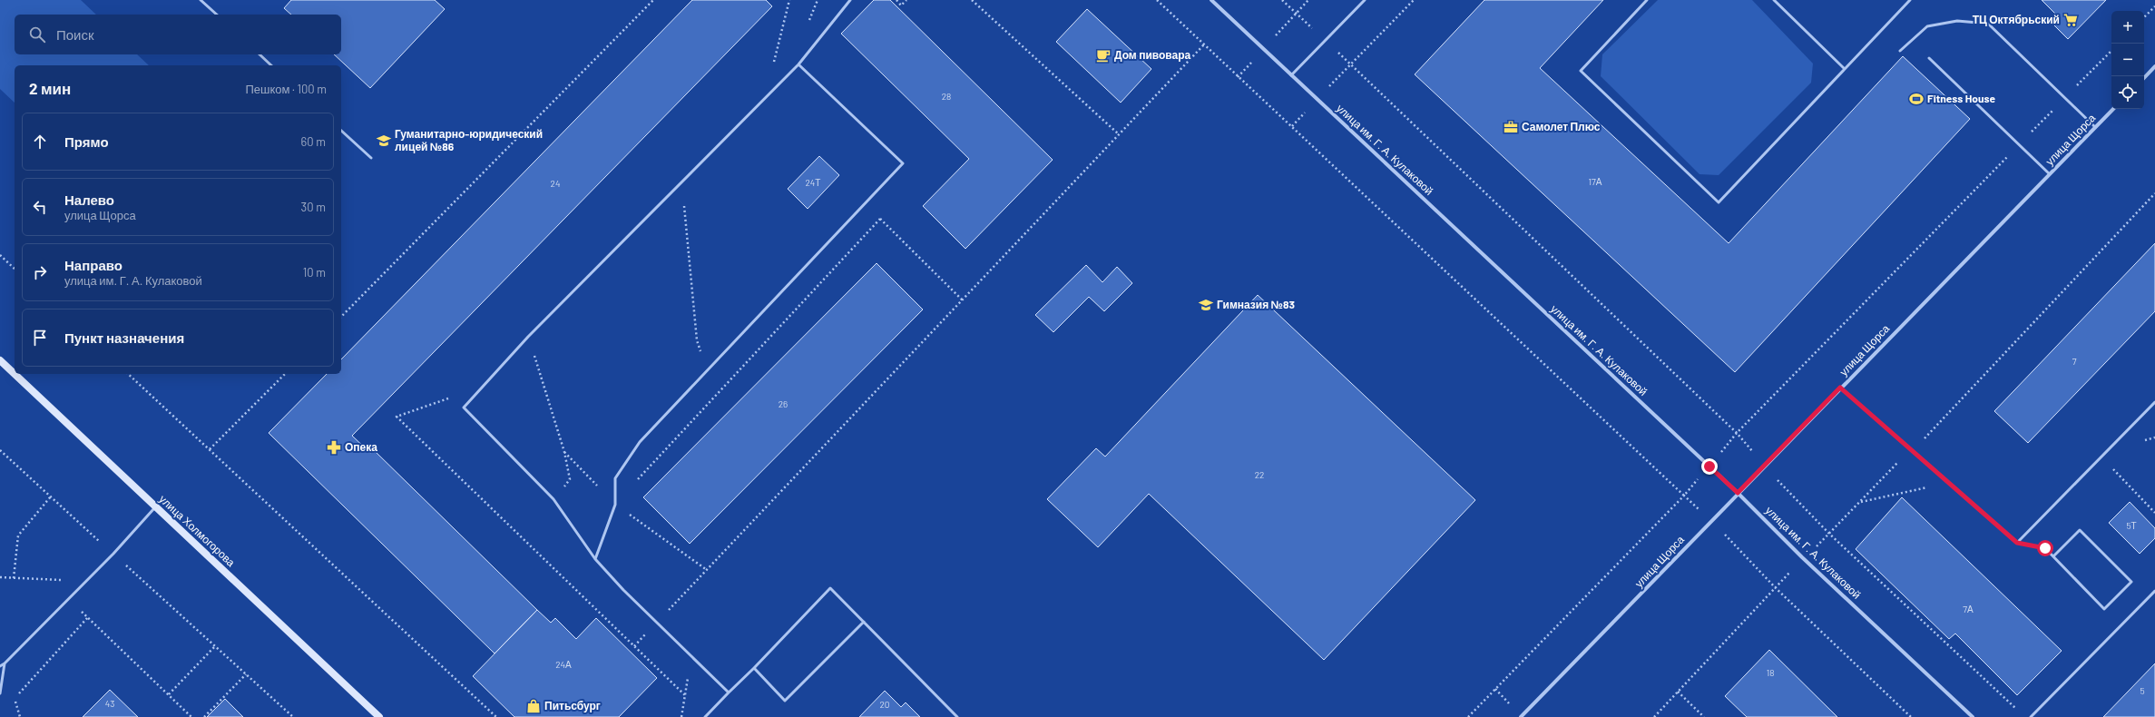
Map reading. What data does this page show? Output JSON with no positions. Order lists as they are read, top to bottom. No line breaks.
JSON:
{"streets":{"main road":["улица Холмогорова"],"street":["улица Щорса","улица им. Г. А. Кулаковой"]},"crossings":[["улица Щорса","улица им. Г. А. Кулаковой"]],"places":{"supermarket":["ТЦ Октябрьский"],"cafe":["Дом пивовара"],"sports":["Fitness House"],"office":["Самолет Плюс"],"school or university":["Гуманитарно-юридический лицей №86","Гимназия №83"],"pharmacy":["Опека"],"shop":["Питьсбург"]},"house_numbers":["28","17А","24Т","24","7","26","22","5Т","7А","24А","18","5","43","20"],"page":{"map_buttons":["+","−"],"search":"Поиск","heading":["2 мин","Пешком · 100 m"],"list":[["Прямо","60 m"],["Налево","улица Щорса","30 m"],["Направо","улица им. Г. А. Кулаковой","10 m"],"Пункт назначения"]}}
